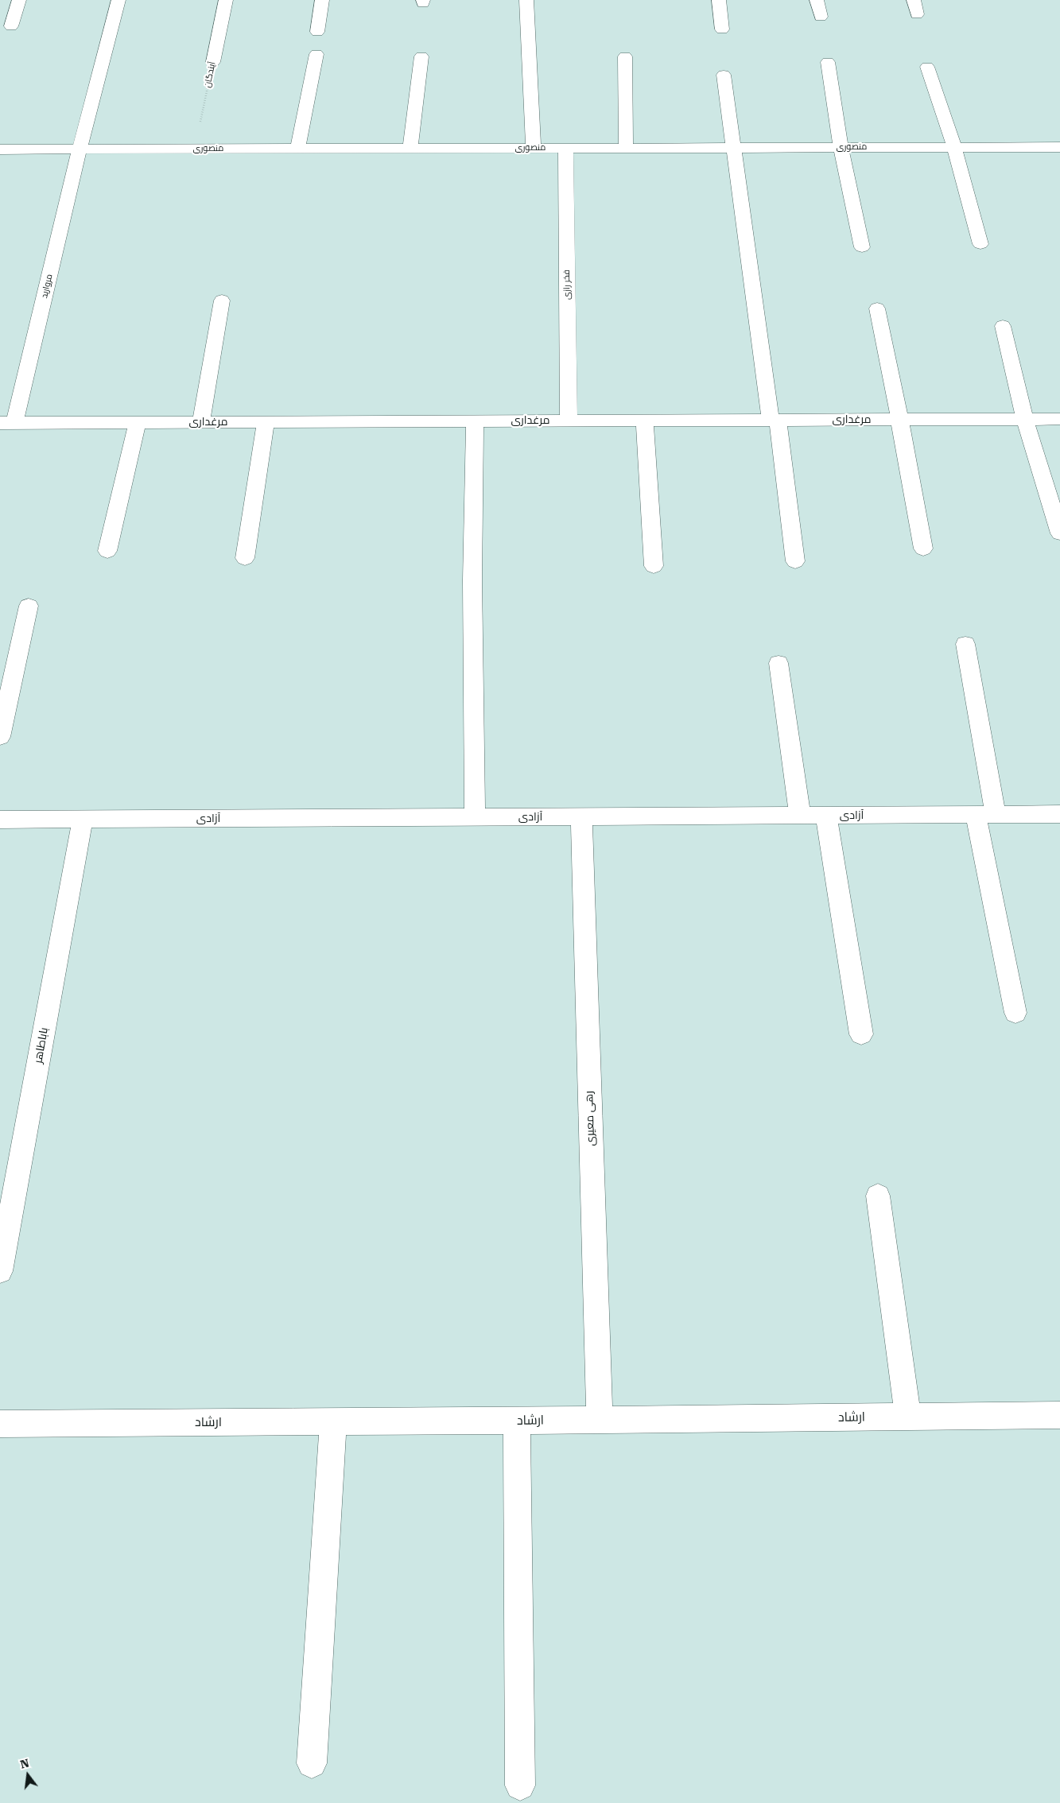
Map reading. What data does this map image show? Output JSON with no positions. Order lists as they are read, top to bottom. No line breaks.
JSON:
{"streets":{"street":["آیندگان","منصوری","فخر رازی","مروارید","مرغداری","آزادی","باباطاهر","رهی معیری","ارشاد"]},"crossings":[["آیندگان","منصوری"],["منصوری","فخر رازی"],["منصوری","مروارید"],["فخر رازی","مرغداری"],["مروارید","مرغداری"],["آزادی","باباطاهر"],["آزادی","رهی معیری"],["رهی معیری","ارشاد"]],"north":"top"}
